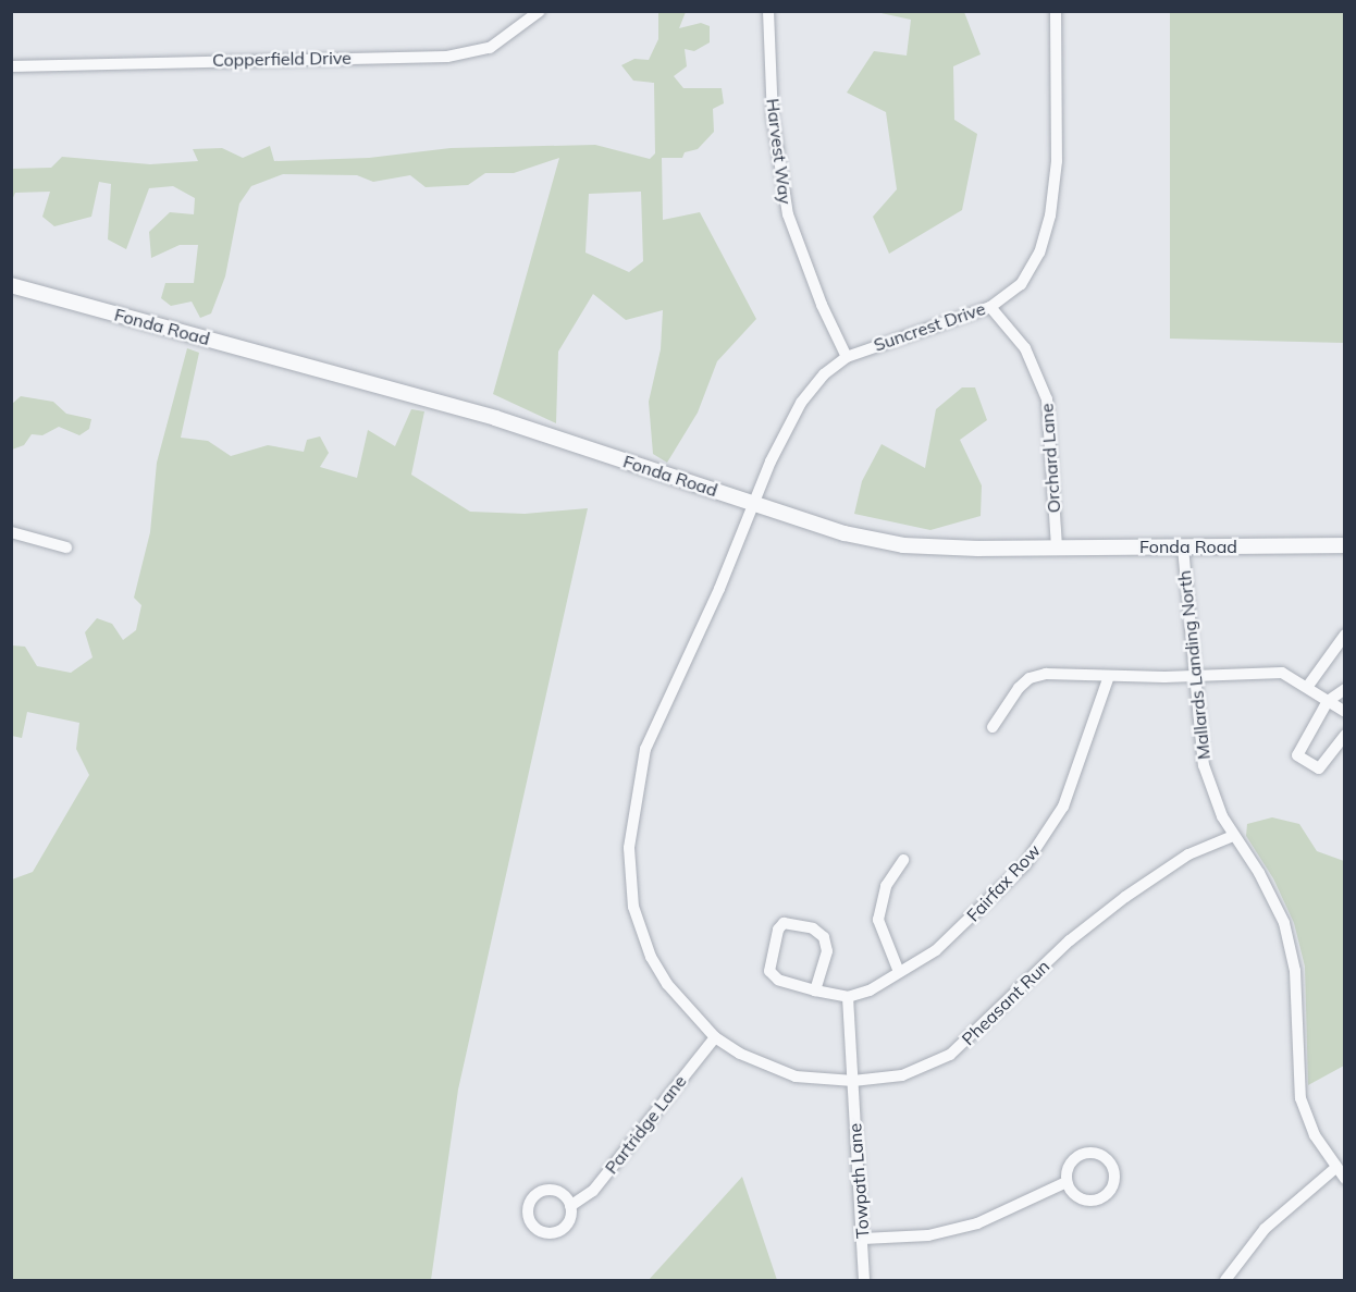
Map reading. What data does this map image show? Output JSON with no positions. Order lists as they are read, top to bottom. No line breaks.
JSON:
{"streets":{"street":["Copperfield Drive","Harvest Way","Fonda Road","Suncrest Drive","Orchard Lane","Mallards Landing North","Fairfax Row","Pheasant Run","Partridge Lane","Towpath Lane"]},"crossings":[["Harvest Way","Suncrest Drive"],["Fonda Road","Suncrest Drive"],["Fonda Road","Orchard Lane"],["Fonda Road","Mallards Landing North"],["Fonda Road","Pheasant Run"],["Suncrest Drive","Orchard Lane"],["Suncrest Drive","Pheasant Run"],["Mallards Landing North","Pheasant Run"],["Pheasant Run","Partridge Lane"],["Pheasant Run","Towpath Lane"]]}
